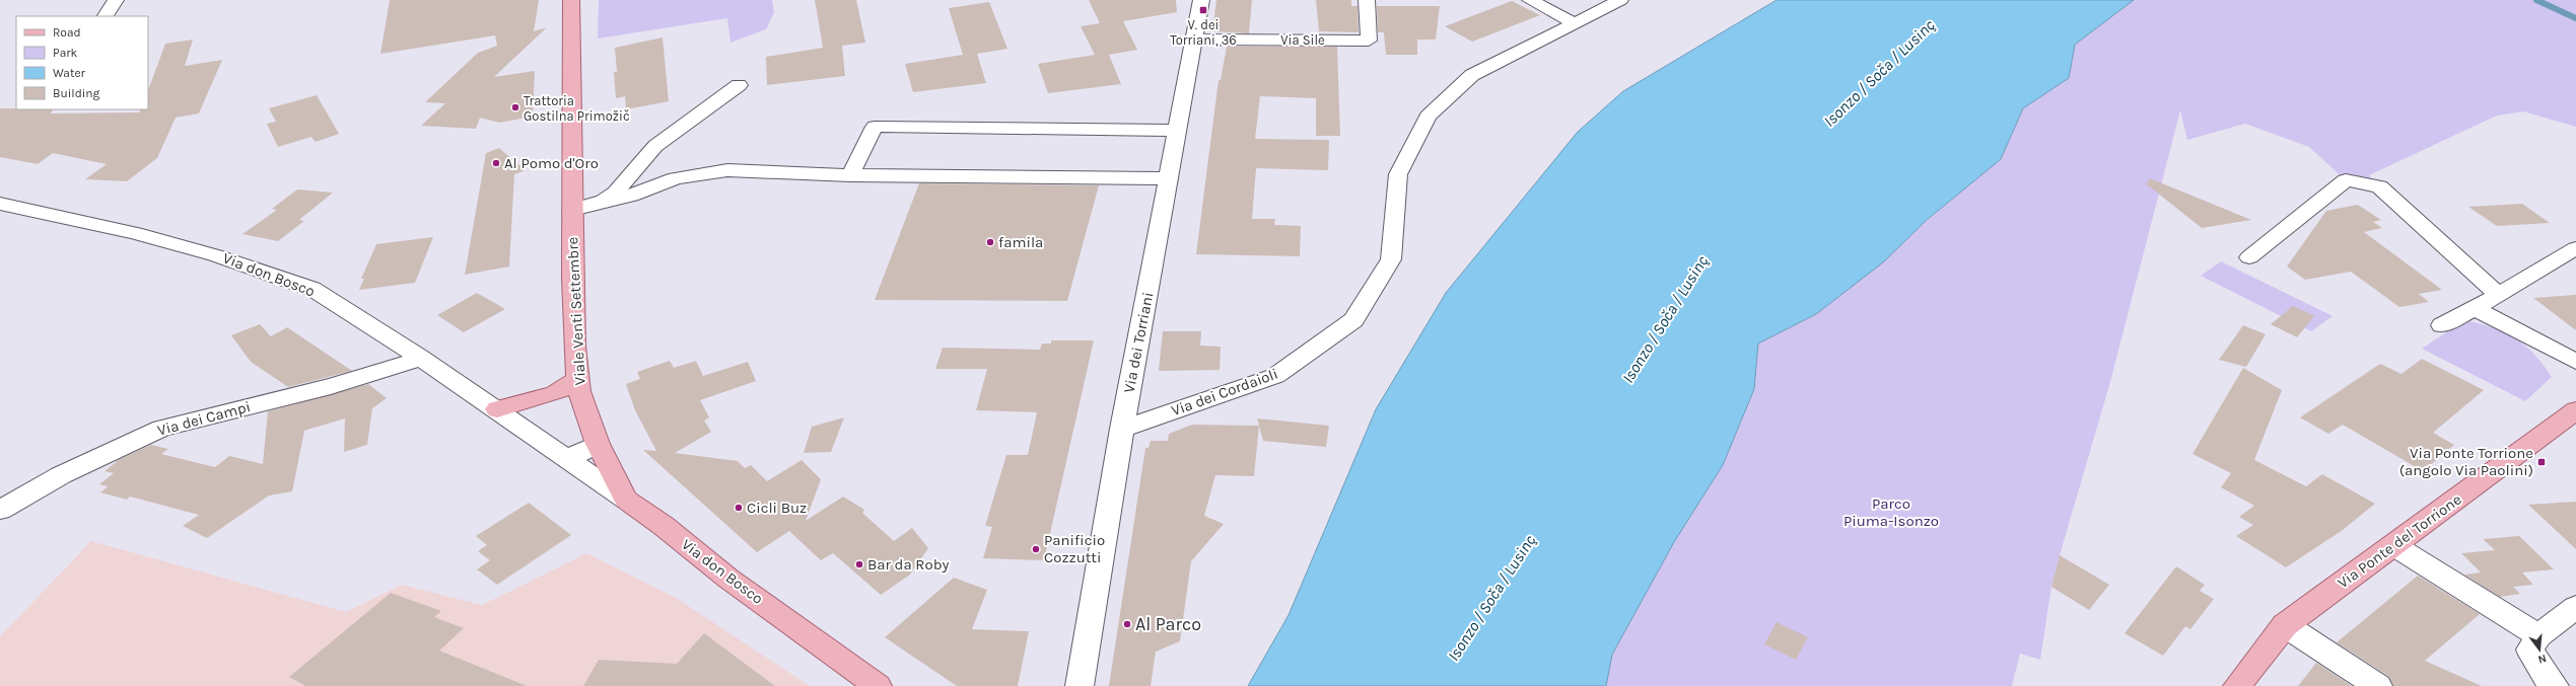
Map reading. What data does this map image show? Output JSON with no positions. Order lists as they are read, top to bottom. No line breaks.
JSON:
{"streets":{"main road":["Via don Bosco","Viale Venti Settembre","Via Ponte del Torrione"],"street":["Via Sile","Via dei Torriani","Via dei Cordaioli","Via dei Campi"]},"crossings":[["Via Sile","Via dei Torriani"],["Via don Bosco","Viale Venti Settembre"],["Via don Bosco","Via dei Campi"],["Via dei Torriani","Via dei Cordaioli"]],"water":["Isonzo / Soča / Lusinç"],"parks":["Parco Piuma-Isonzo"],"places":{"transit":["V. dei Torriani, 36","Via Ponte Torrione (angolo Via Paolini)"],"other":["Trattoria Gostilna Primožič","Al Pomo d'Oro","famila","Cicli Buz","Panificio Cozzutti","Bar da Roby","Al Parco"]},"legend":["Road","Park","Water","Building"],"north":"bottom"}
